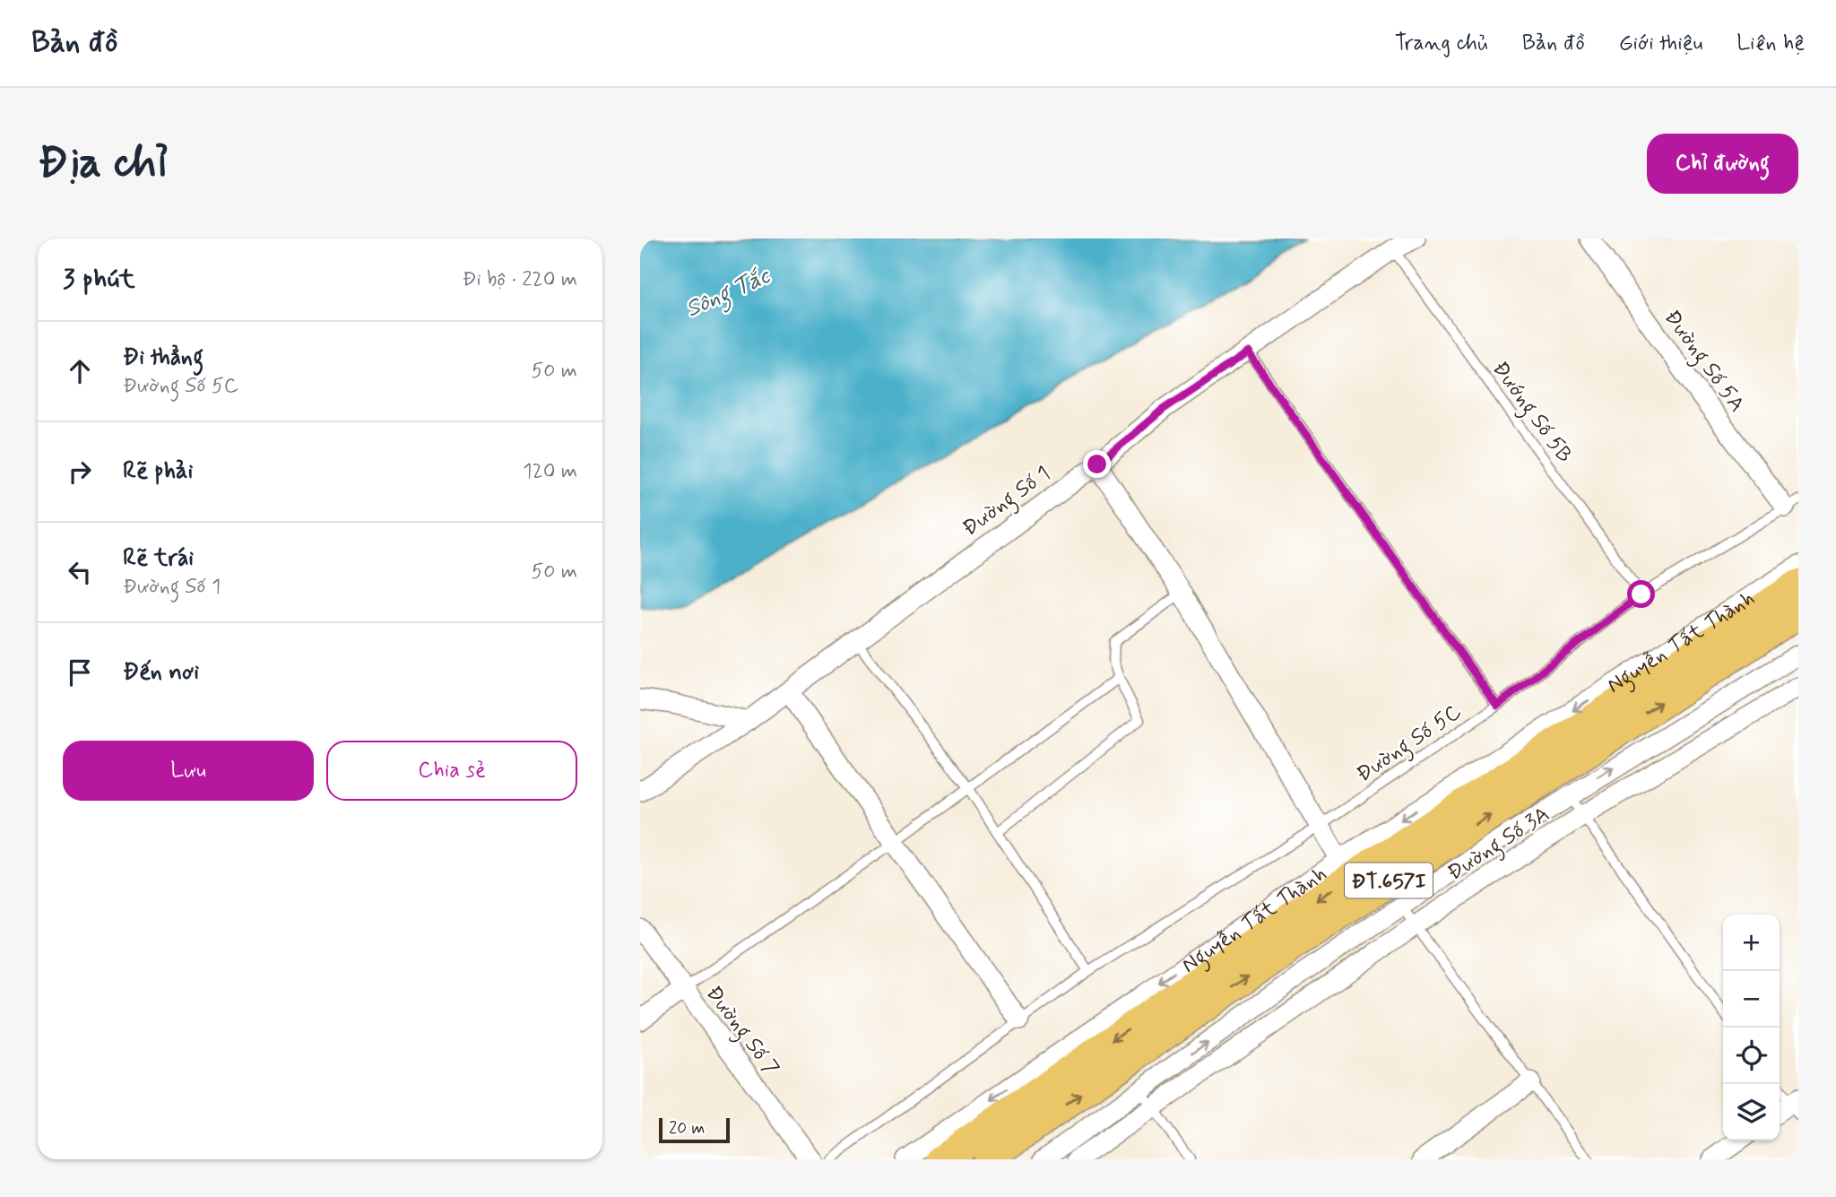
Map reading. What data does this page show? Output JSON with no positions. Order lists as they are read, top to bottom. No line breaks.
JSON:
{"streets":{"main road":["Nguyễn Tất Thành","ĐT.657I"],"street":["Đường Số 5A","Đường Số 1","Đường Số 3A","Đường Số 7"],"lane":["Đướng Số 5B","Đường Số 5C"]},"crossings":[["Đường Số 5A","Đường Số 5C"],["Đướng Số 5B","Đường Số 1"],["Đướng Số 5B","Đường Số 5C"]],"water":["Sông Tắc"],"scale_bar":"20 m","page":{"header":"Bản đồ","nav":["Trang chủ","Bản đồ","Giới thiệu","Liên hệ"],"buttons":["Chỉ đường",["Lưu","Chia sẻ"]],"title":"Địa chỉ","heading":["3 phút","Đi bộ · 220 m"],"list":[["Đi thẳng","Đường Số 5C","50 m"],["Rẽ phải","120 m"],["Rẽ trái","Đường Số 1","50 m"],"Đến nơi"],"map_buttons":["+","−"],"scale":"20 m"}}
